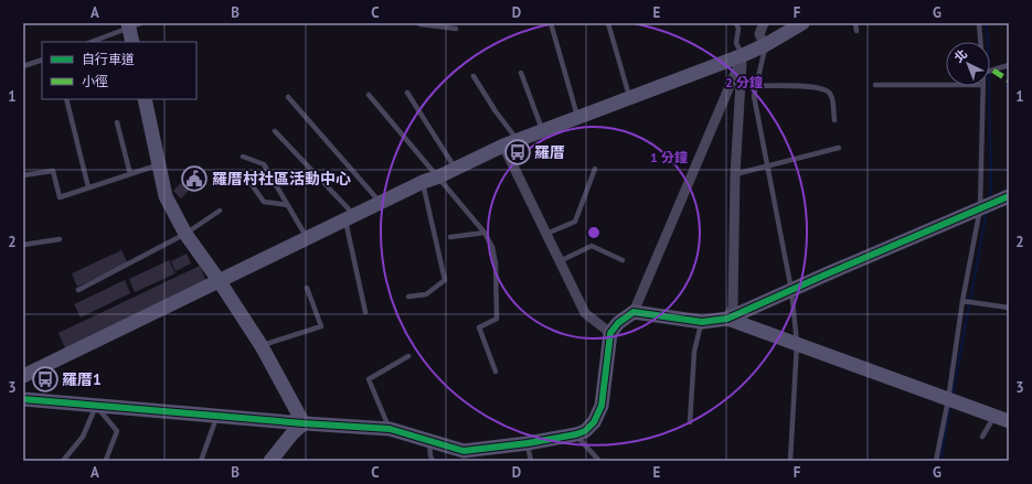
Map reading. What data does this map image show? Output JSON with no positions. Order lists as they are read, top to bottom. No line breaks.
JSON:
{"places":{"bus stop":["羅厝","羅厝1"],"public building":["羅厝村社區活動中心"]},"legend":["自行車道","小徑"],"north":"top left","grid":{"columns":["A","B","C","D","E","F","G"],"rows":["1","2","3"]},"rings":["2 分鐘","1 分鐘"]}
